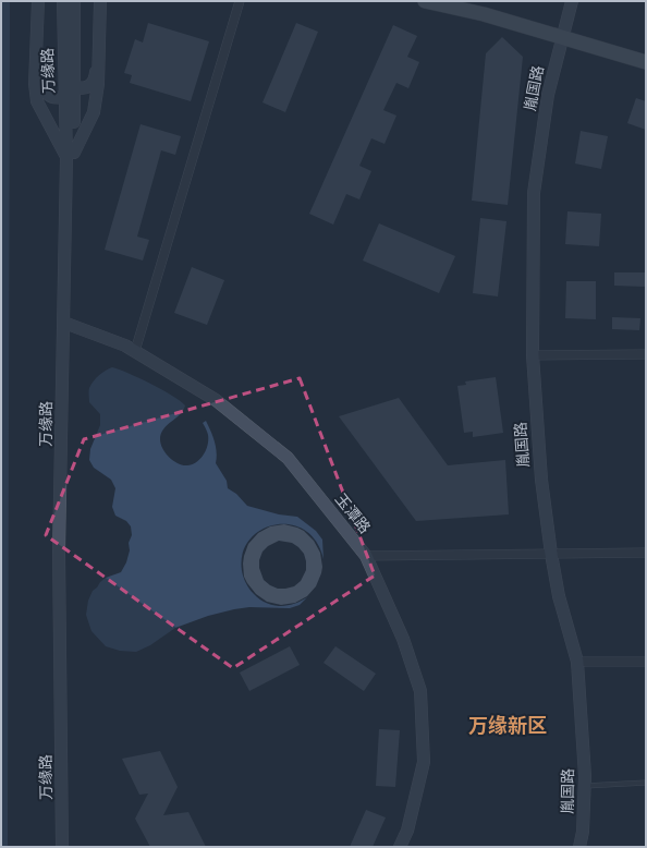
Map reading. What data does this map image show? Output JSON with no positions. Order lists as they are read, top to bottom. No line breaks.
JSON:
{"streets":{"main road":["万缘路","胤国路","玉潭路"]},"crossings":[["万缘路","玉潭路"]],"districts":["万缘新区"]}
